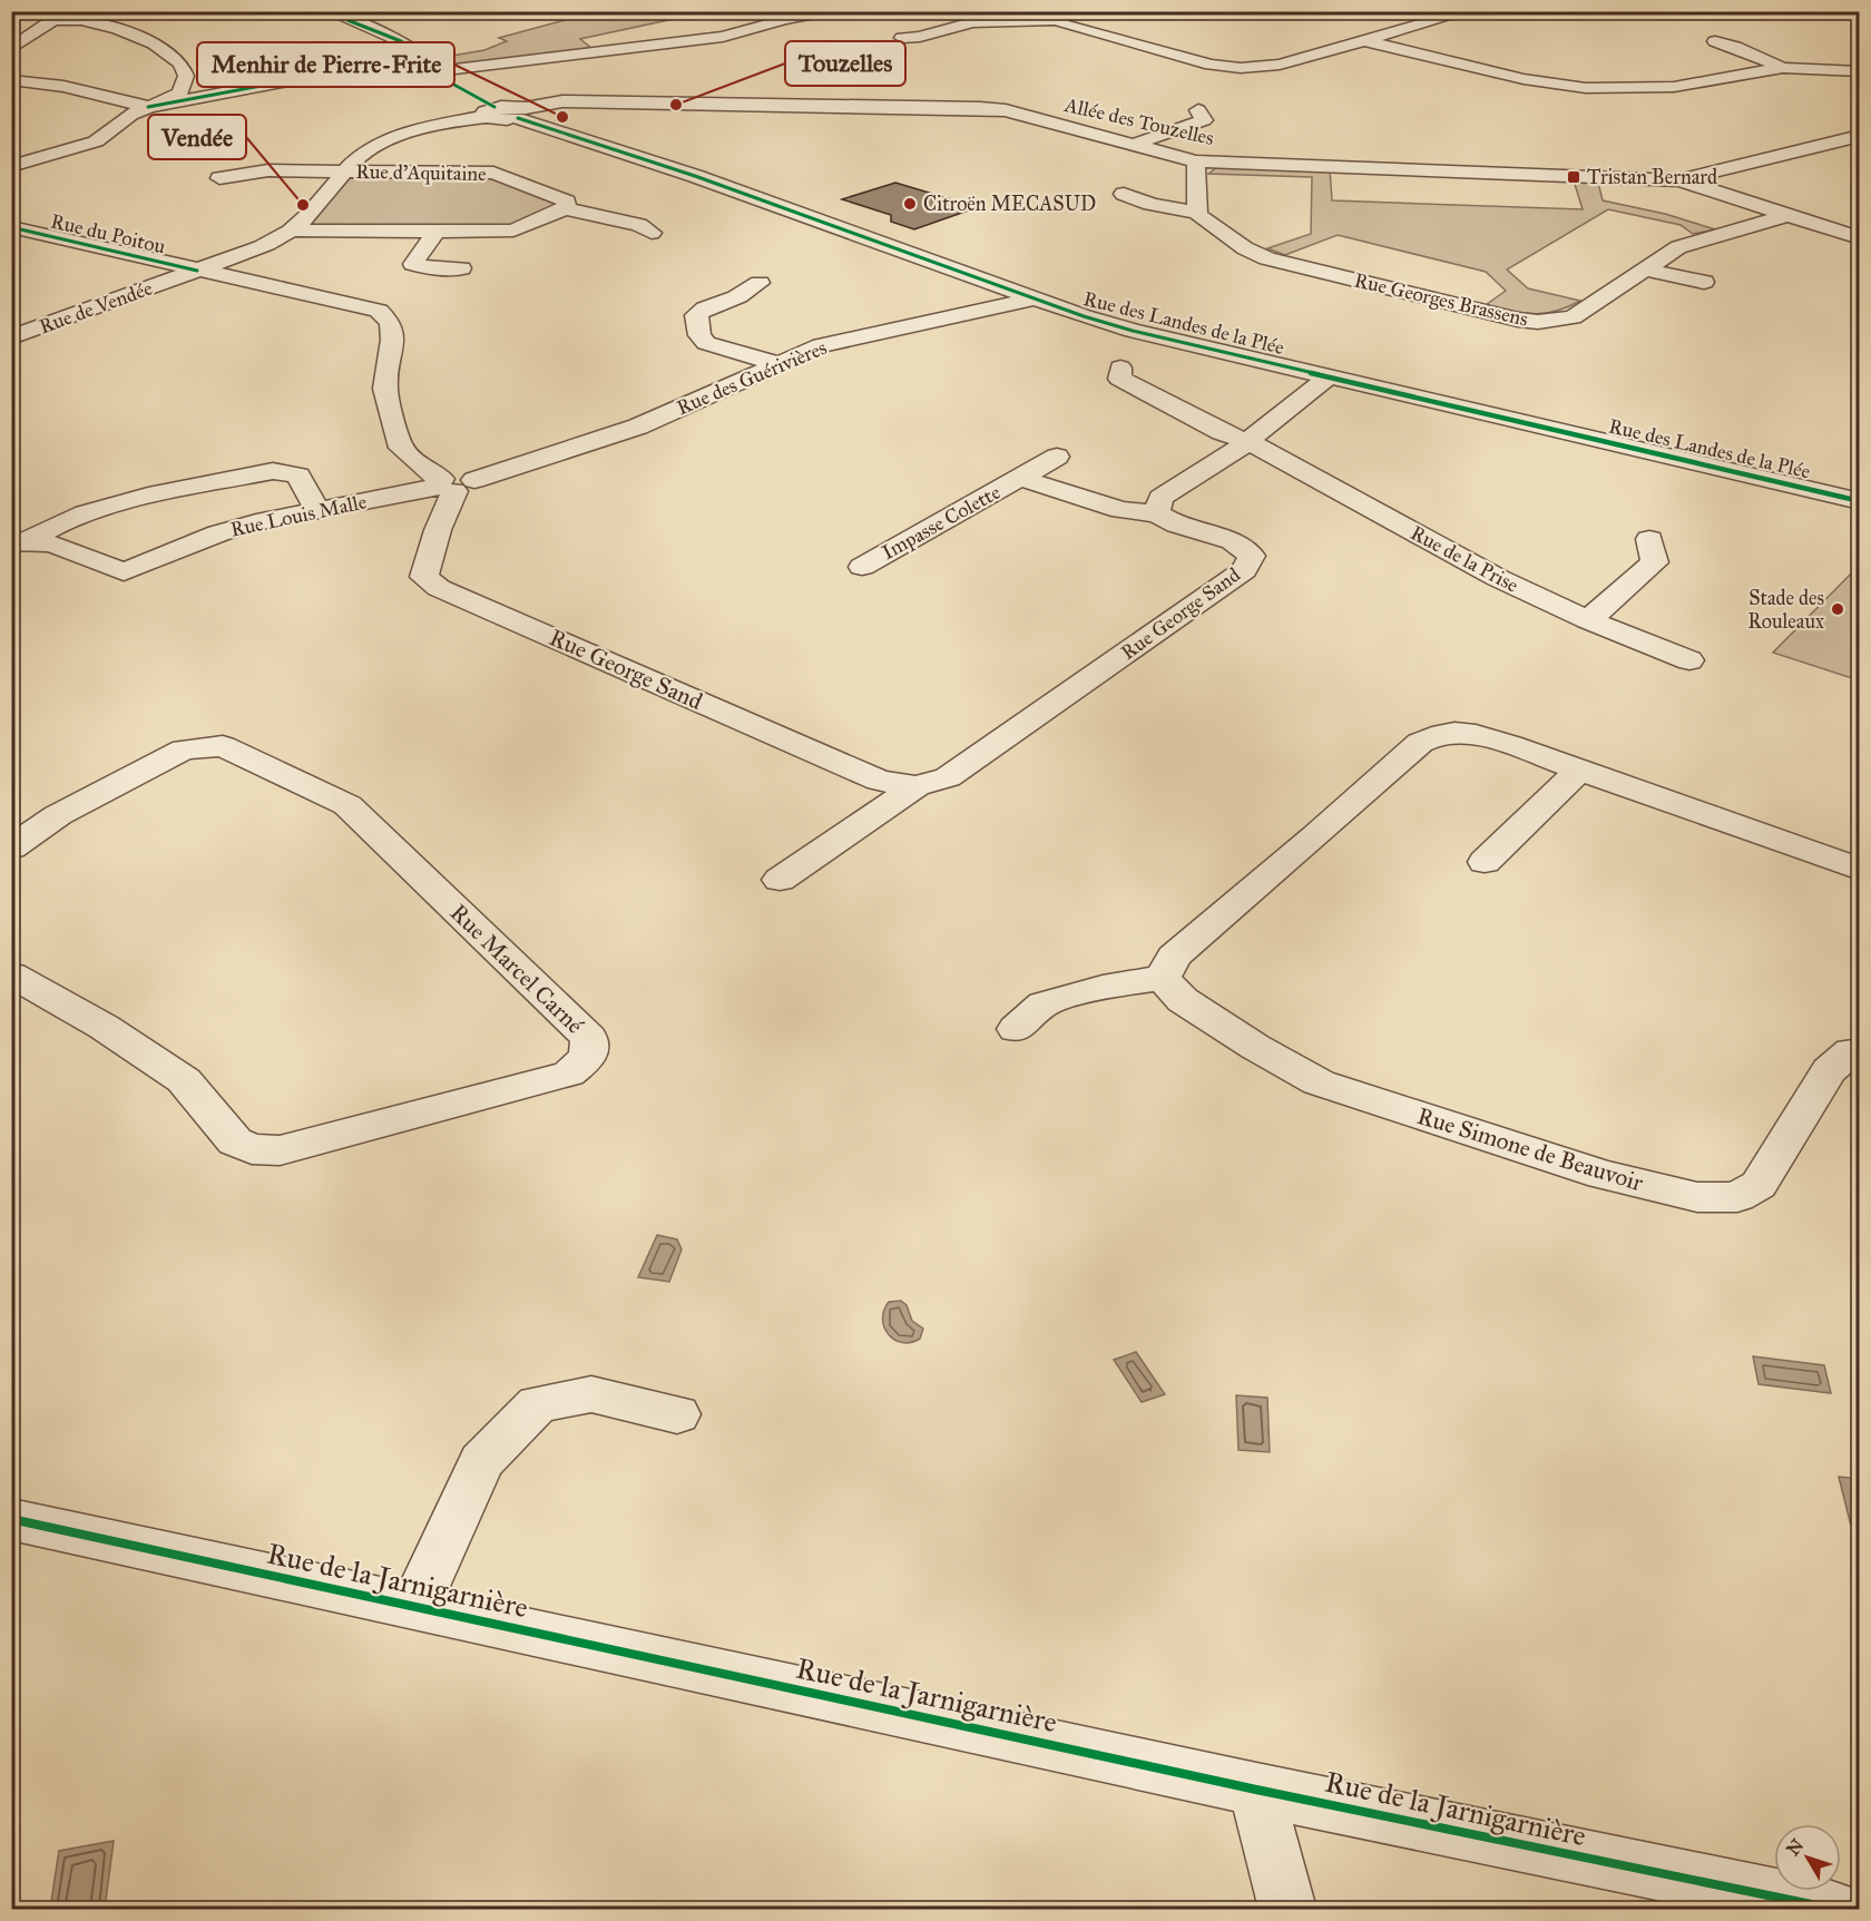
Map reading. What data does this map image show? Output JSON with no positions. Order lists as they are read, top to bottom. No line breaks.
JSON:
{"streets":{"street":["Allée des Touzelles","Rue d'Aquitaine","Rue du Poitou","Rue Georges Brassens","Rue de Vendée","Rue des Landes de la Plée","Rue des Guérivières","Rue Louis Malle","Impasse Colette","Rue de la Prise","Rue George Sand","Rue Marcel Carné","Rue Simone de Beauvoir","Rue de la Jarnigarnière"]},"crossings":[["Allée des Touzelles","Rue des Landes de la Plée"],["Rue d'Aquitaine","Rue de Vendée"],["Rue du Poitou","Rue de Vendée"],["Rue des Landes de la Plée","Rue des Guérivières"],["Rue des Guérivières","Rue Louis Malle"],["Rue des Guérivières","Rue George Sand"],["Rue Louis Malle","Rue George Sand"],["Impasse Colette","Rue George Sand"]],"places":{"other":["Touzelles","Menhir de Pierre-Frite","Citroën MECASUD","Vendée","Stade des Rouleaux"],"transit":["Tristan Bernard"]},"north":"top left"}
